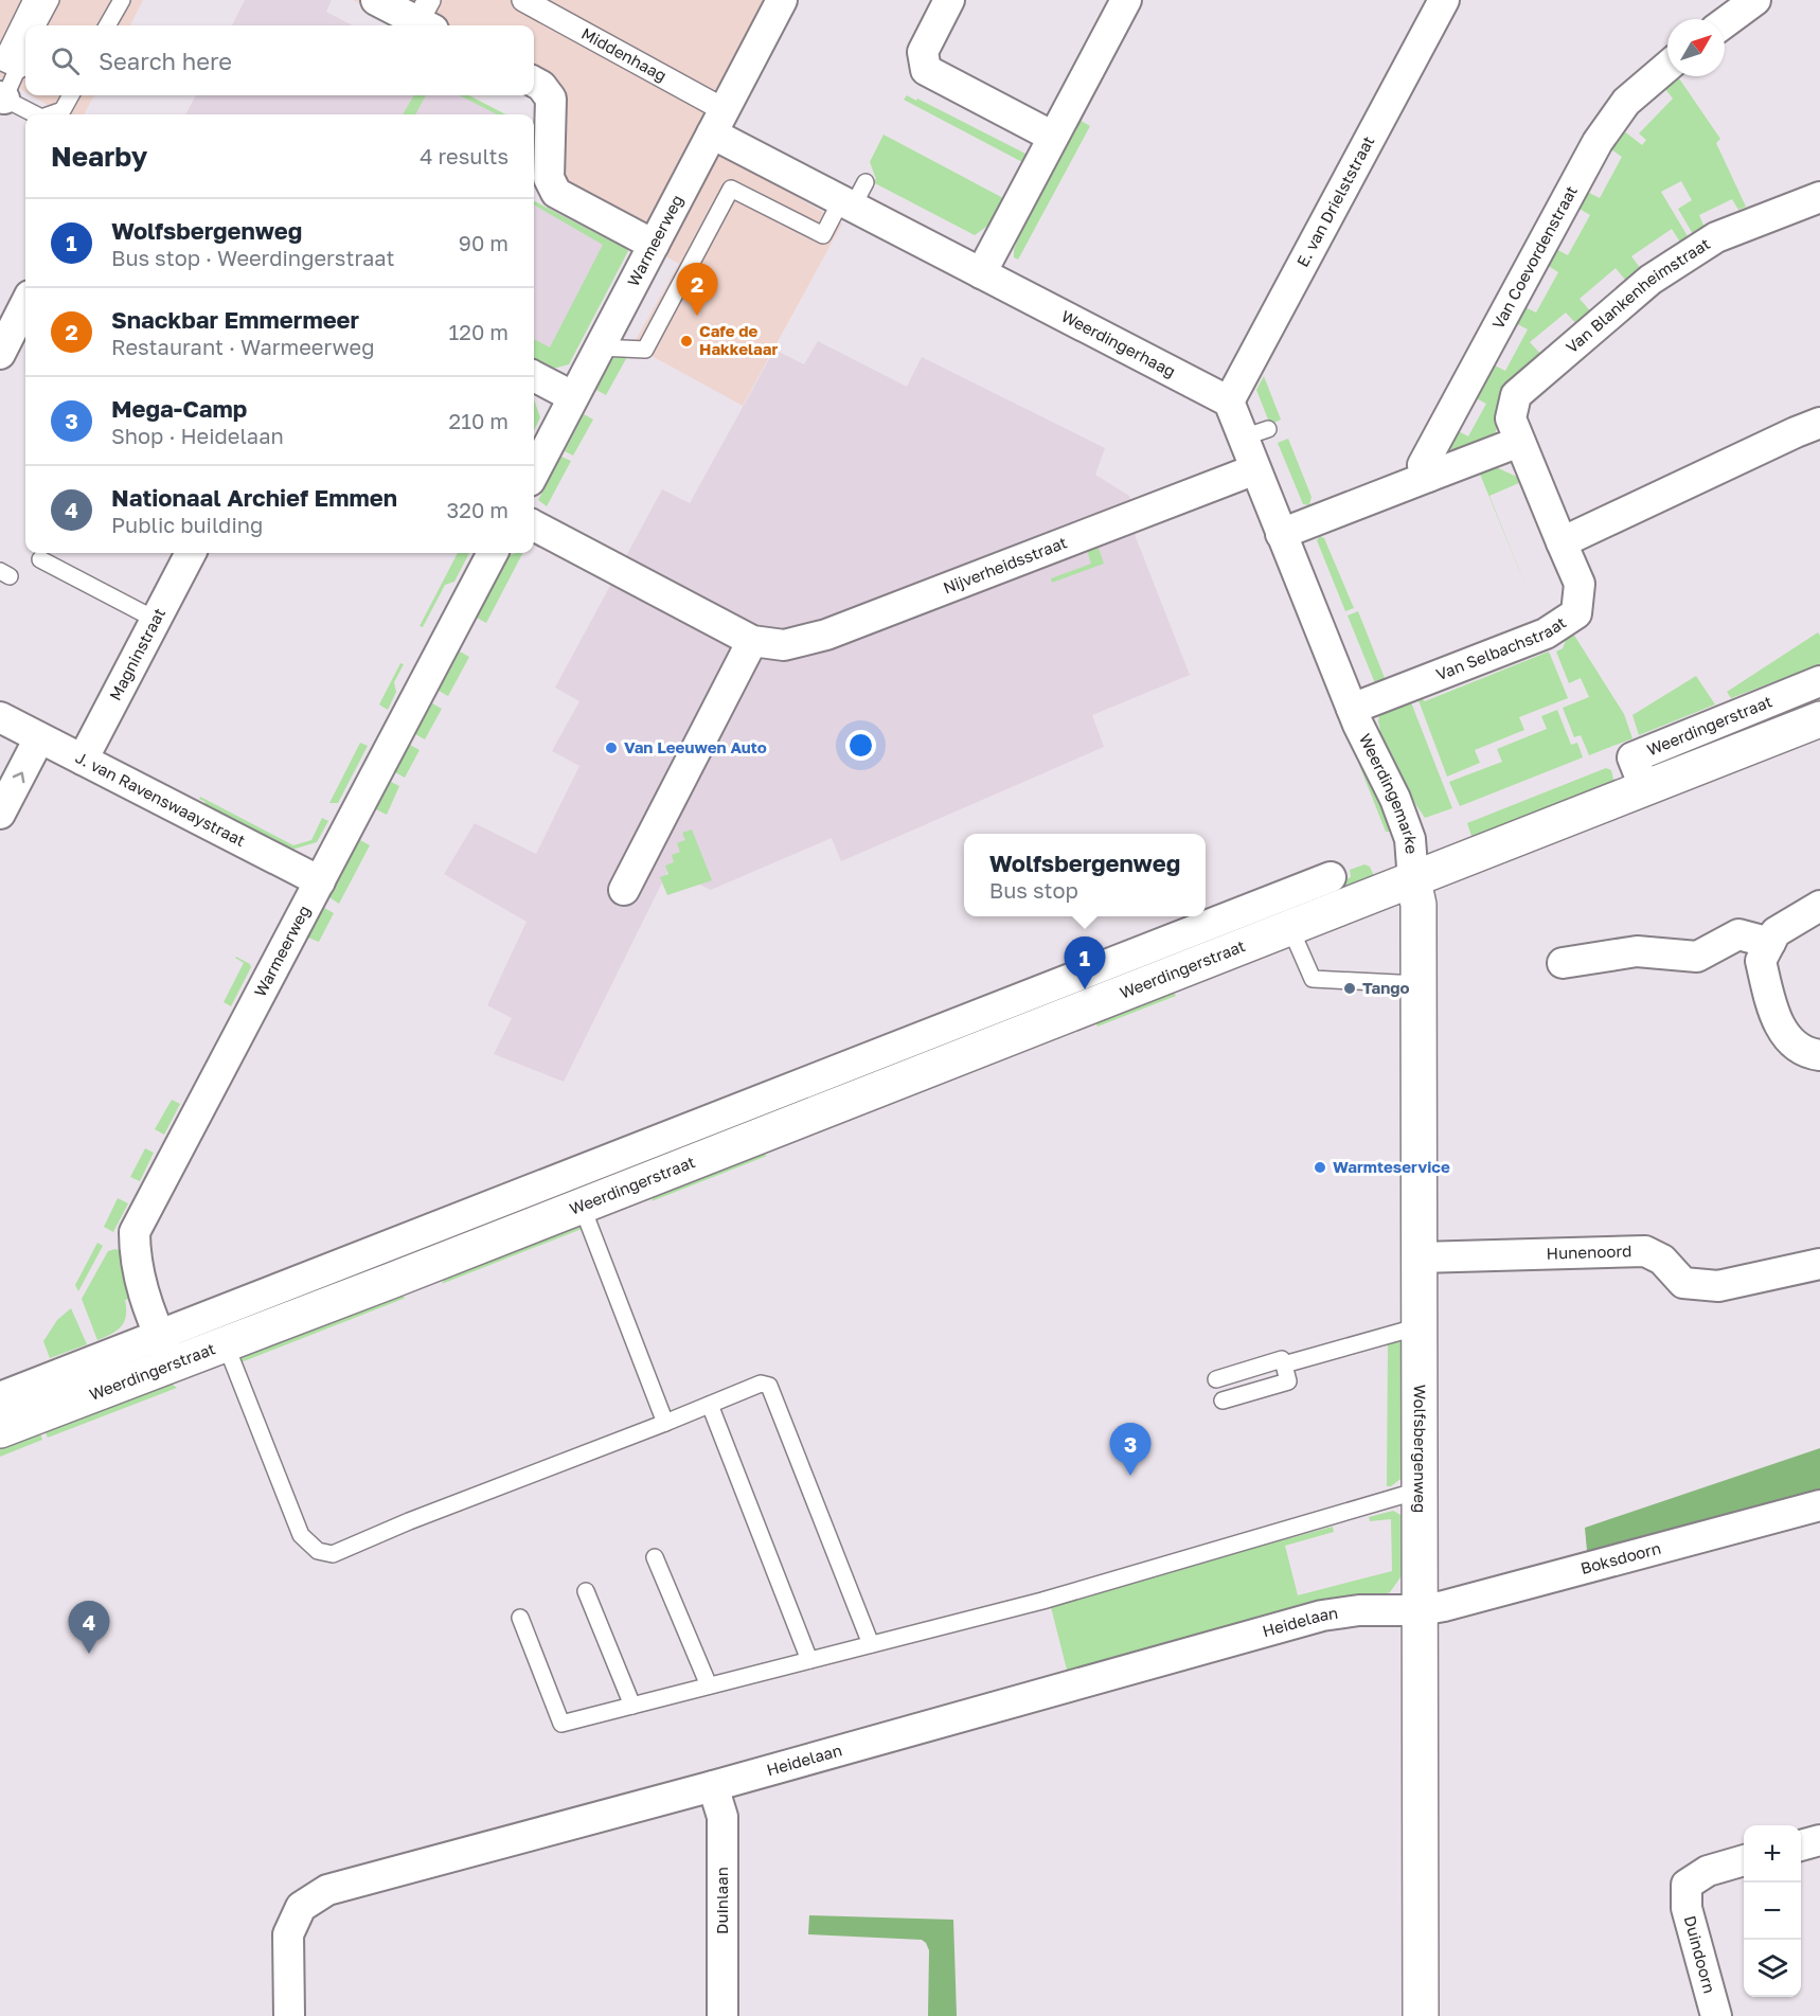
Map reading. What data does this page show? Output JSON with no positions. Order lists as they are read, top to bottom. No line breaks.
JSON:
{"streets":{"main road":["Weerdingerstraat","Wolfsbergenweg"],"street":["Middenhaag","E. van Drielststraat","Warmeerweg","Van Coevordenstraat","Van Blankenheimstraat","Weerdingerhaag","Nijverheidsstraat","Van Selbachstraat","Magninstraat","Weerdingemarke","J. van Ravenswaaystraat","Hunenoord","Boksdoorn","Heidelaan","Duinlaan","Duindoorn"]},"crossings":[["Middenhaag","Warmeerweg"],["Middenhaag","Weerdingerhaag"],["E. van Drielststraat","Weerdingerhaag"],["Warmeerweg","Weerdingerhaag"],["Warmeerweg","Weerdingerstraat"],["Warmeerweg","J. van Ravenswaaystraat"],["Van Blankenheimstraat","Van Selbachstraat"],["Van Selbachstraat","Weerdingemarke"],["Magninstraat","J. van Ravenswaaystraat"],["Weerdingerstraat","Weerdingemarke"],["Weerdingerstraat","Wolfsbergenweg"],["Weerdingemarke","Wolfsbergenweg"],["Hunenoord","Wolfsbergenweg"],["Wolfsbergenweg","Boksdoorn"],["Wolfsbergenweg","Heidelaan"],["Boksdoorn","Heidelaan"],["Heidelaan","Duinlaan"]],"places":["Cafe de Hakkelaar","Van Leeuwen Auto","Tango","Warmteservice"],"north":"top right","page":{"search":"Search here","heading":["Nearby","4 results"],"list":[{"mark":"1","name":"Wolfsbergenweg","note":"Bus stop · Weerdingerstraat","value":"90 m"},{"mark":"2","name":"Snackbar Emmermeer","note":"Restaurant · Warmeerweg","value":"120 m"},{"mark":"3","name":"Mega-Camp","note":"Shop · Heidelaan","value":"210 m"},{"mark":"4","name":"Nationaal Archief Emmen","note":"Public building","value":"320 m"}],"pins":["2","1","3","4"],"popup":["Wolfsbergenweg","Bus stop"],"map_buttons":["+","−"]}}
